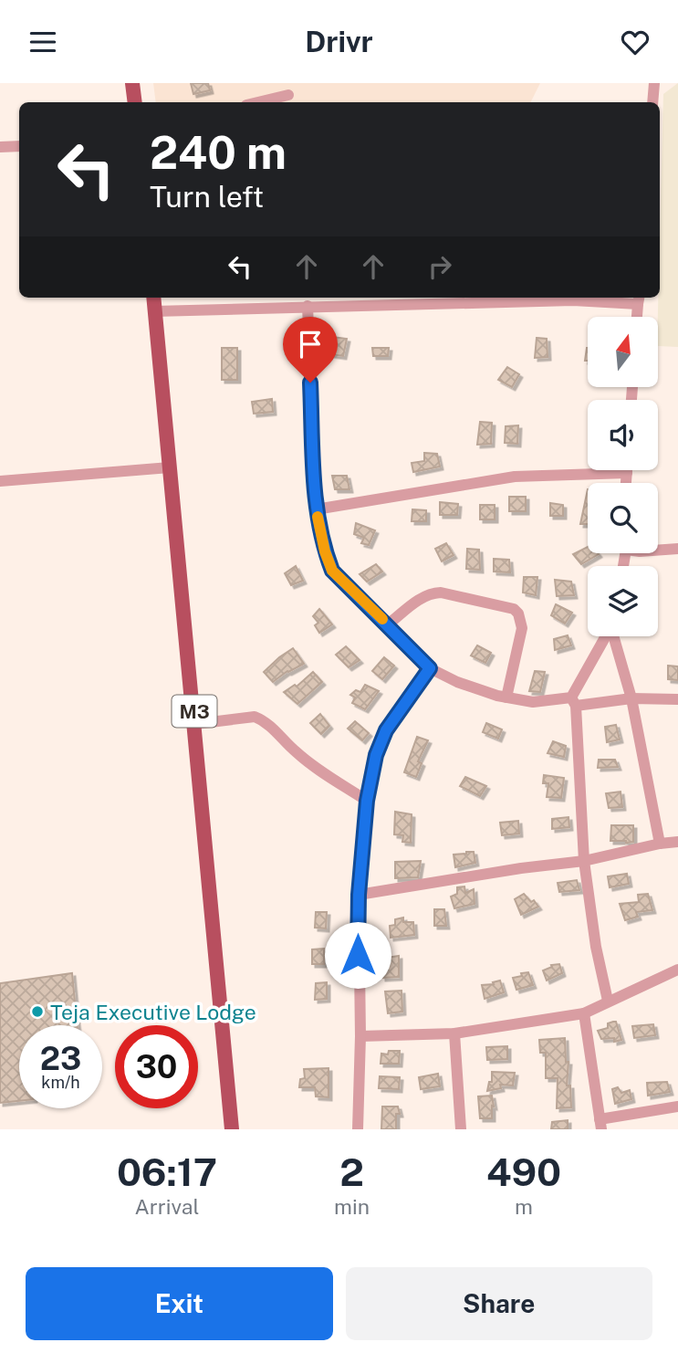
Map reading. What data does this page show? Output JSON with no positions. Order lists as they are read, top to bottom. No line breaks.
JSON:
{"streets":{"main road":["M3"]},"places":["Teja Executive Lodge"],"north":"top","page":{"header":"Drivr","turn":["240 m","Turn left"],"speed":"23 km/h","limit":"30","eta":["06:17","Arrival","2","min","490","m"],"buttons":["Exit","Share"]}}
